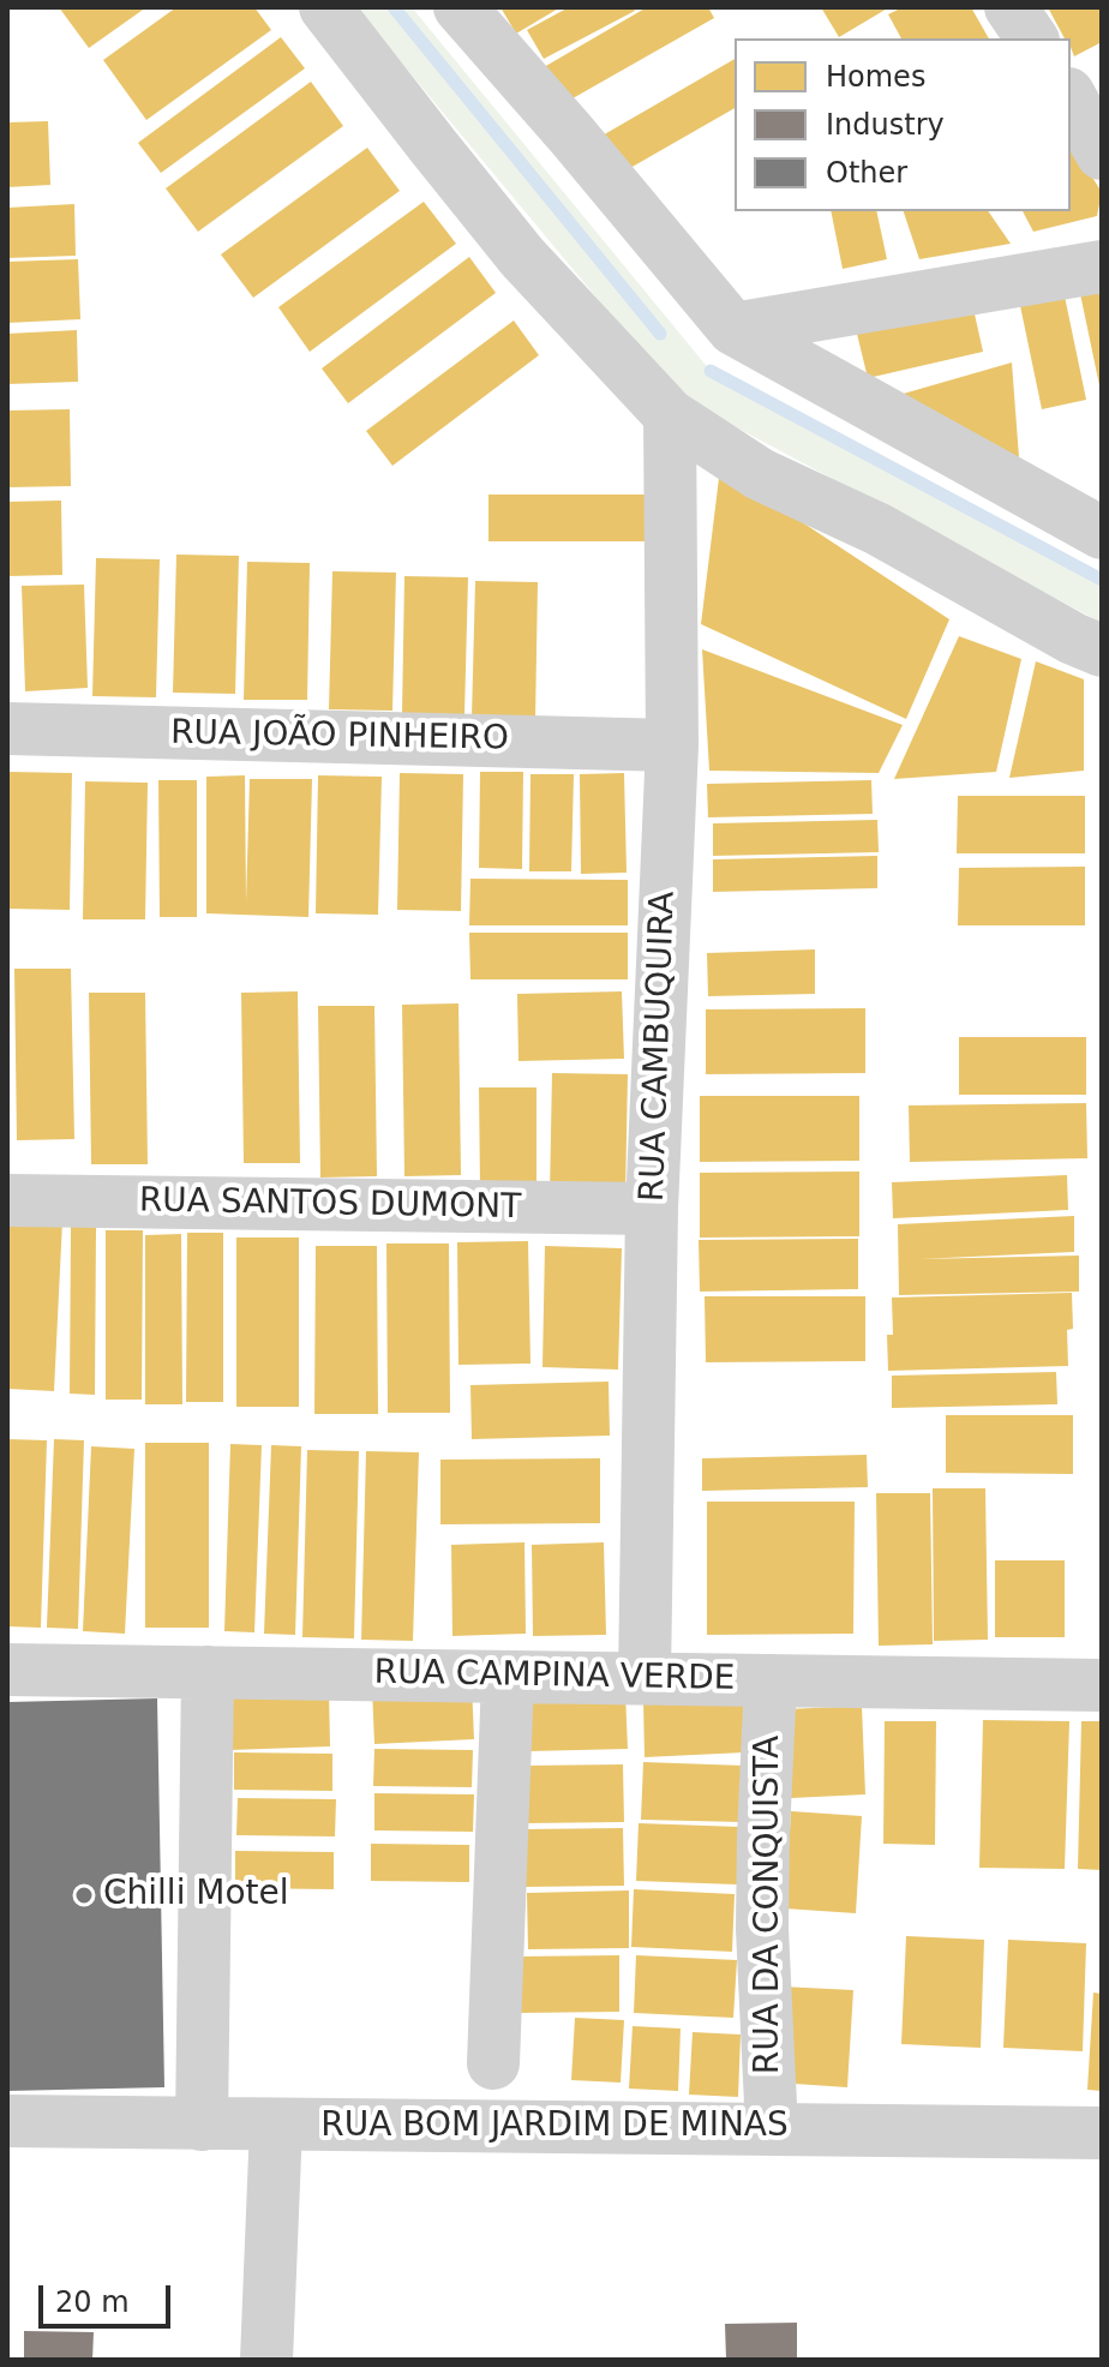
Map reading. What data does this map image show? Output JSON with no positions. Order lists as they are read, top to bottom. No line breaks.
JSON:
{"streets":{"street":["RUA JOÃO PINHEIRO","RUA CAMBUQUIRA","RUA SANTOS DUMONT","RUA CAMPINA VERDE","RUA DA CONQUISTA","RUA BOM JARDIM DE MINAS"]},"crossings":[["RUA JOÃO PINHEIRO","RUA CAMBUQUIRA"],["RUA CAMBUQUIRA","RUA SANTOS DUMONT"],["RUA CAMBUQUIRA","RUA CAMPINA VERDE"],["RUA CAMPINA VERDE","RUA DA CONQUISTA"],["RUA DA CONQUISTA","RUA BOM JARDIM DE MINAS"]],"places":["Chilli Motel"],"legend":["Homes","Industry","Other"],"scale_bar":"20 m"}
